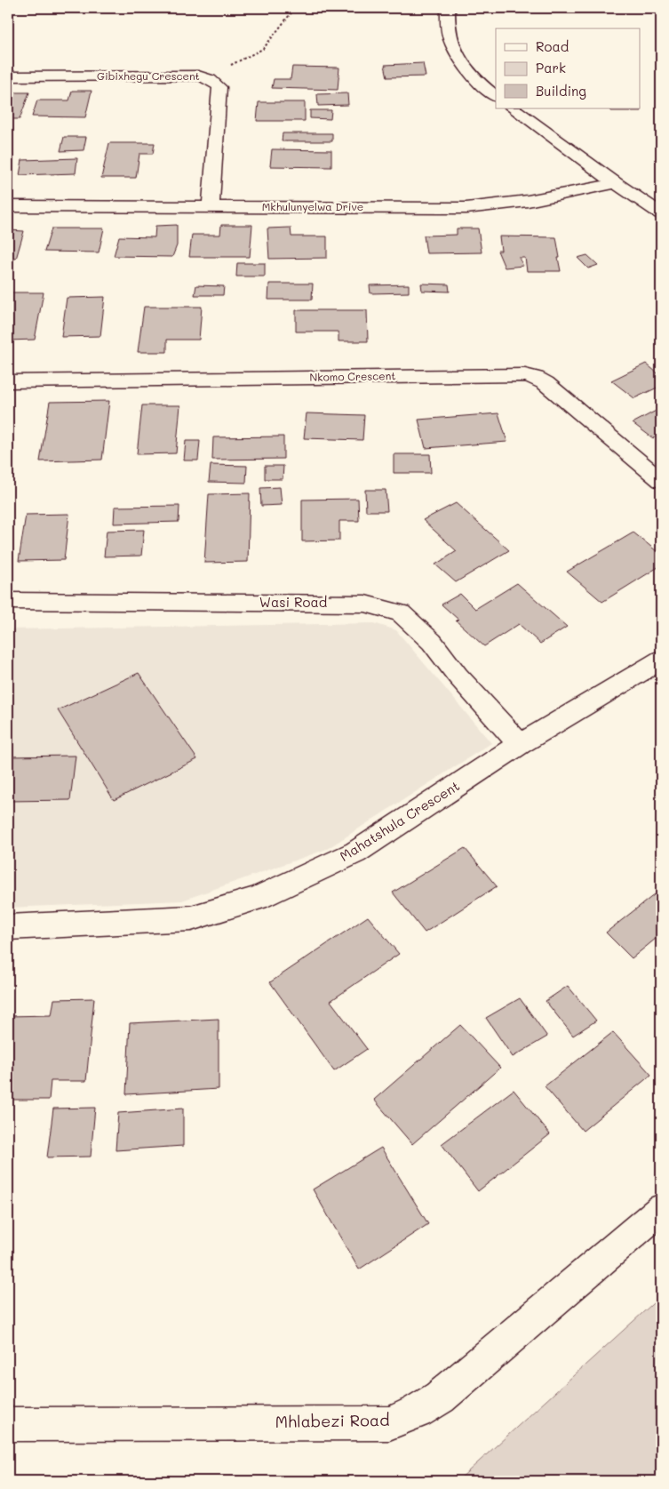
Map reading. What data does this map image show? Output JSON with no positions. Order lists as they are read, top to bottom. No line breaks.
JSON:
{"streets":{"street":["Gibixhegu Crescent","Mkhulunyelwa Drive","Nkomo Crescent","Wasi Road","Mahatshula Crescent","Mhlabezi Road"]},"crossings":[["Gibixhegu Crescent","Mkhulunyelwa Drive"],["Wasi Road","Mahatshula Crescent"]],"legend":["Road","Park","Building"]}
